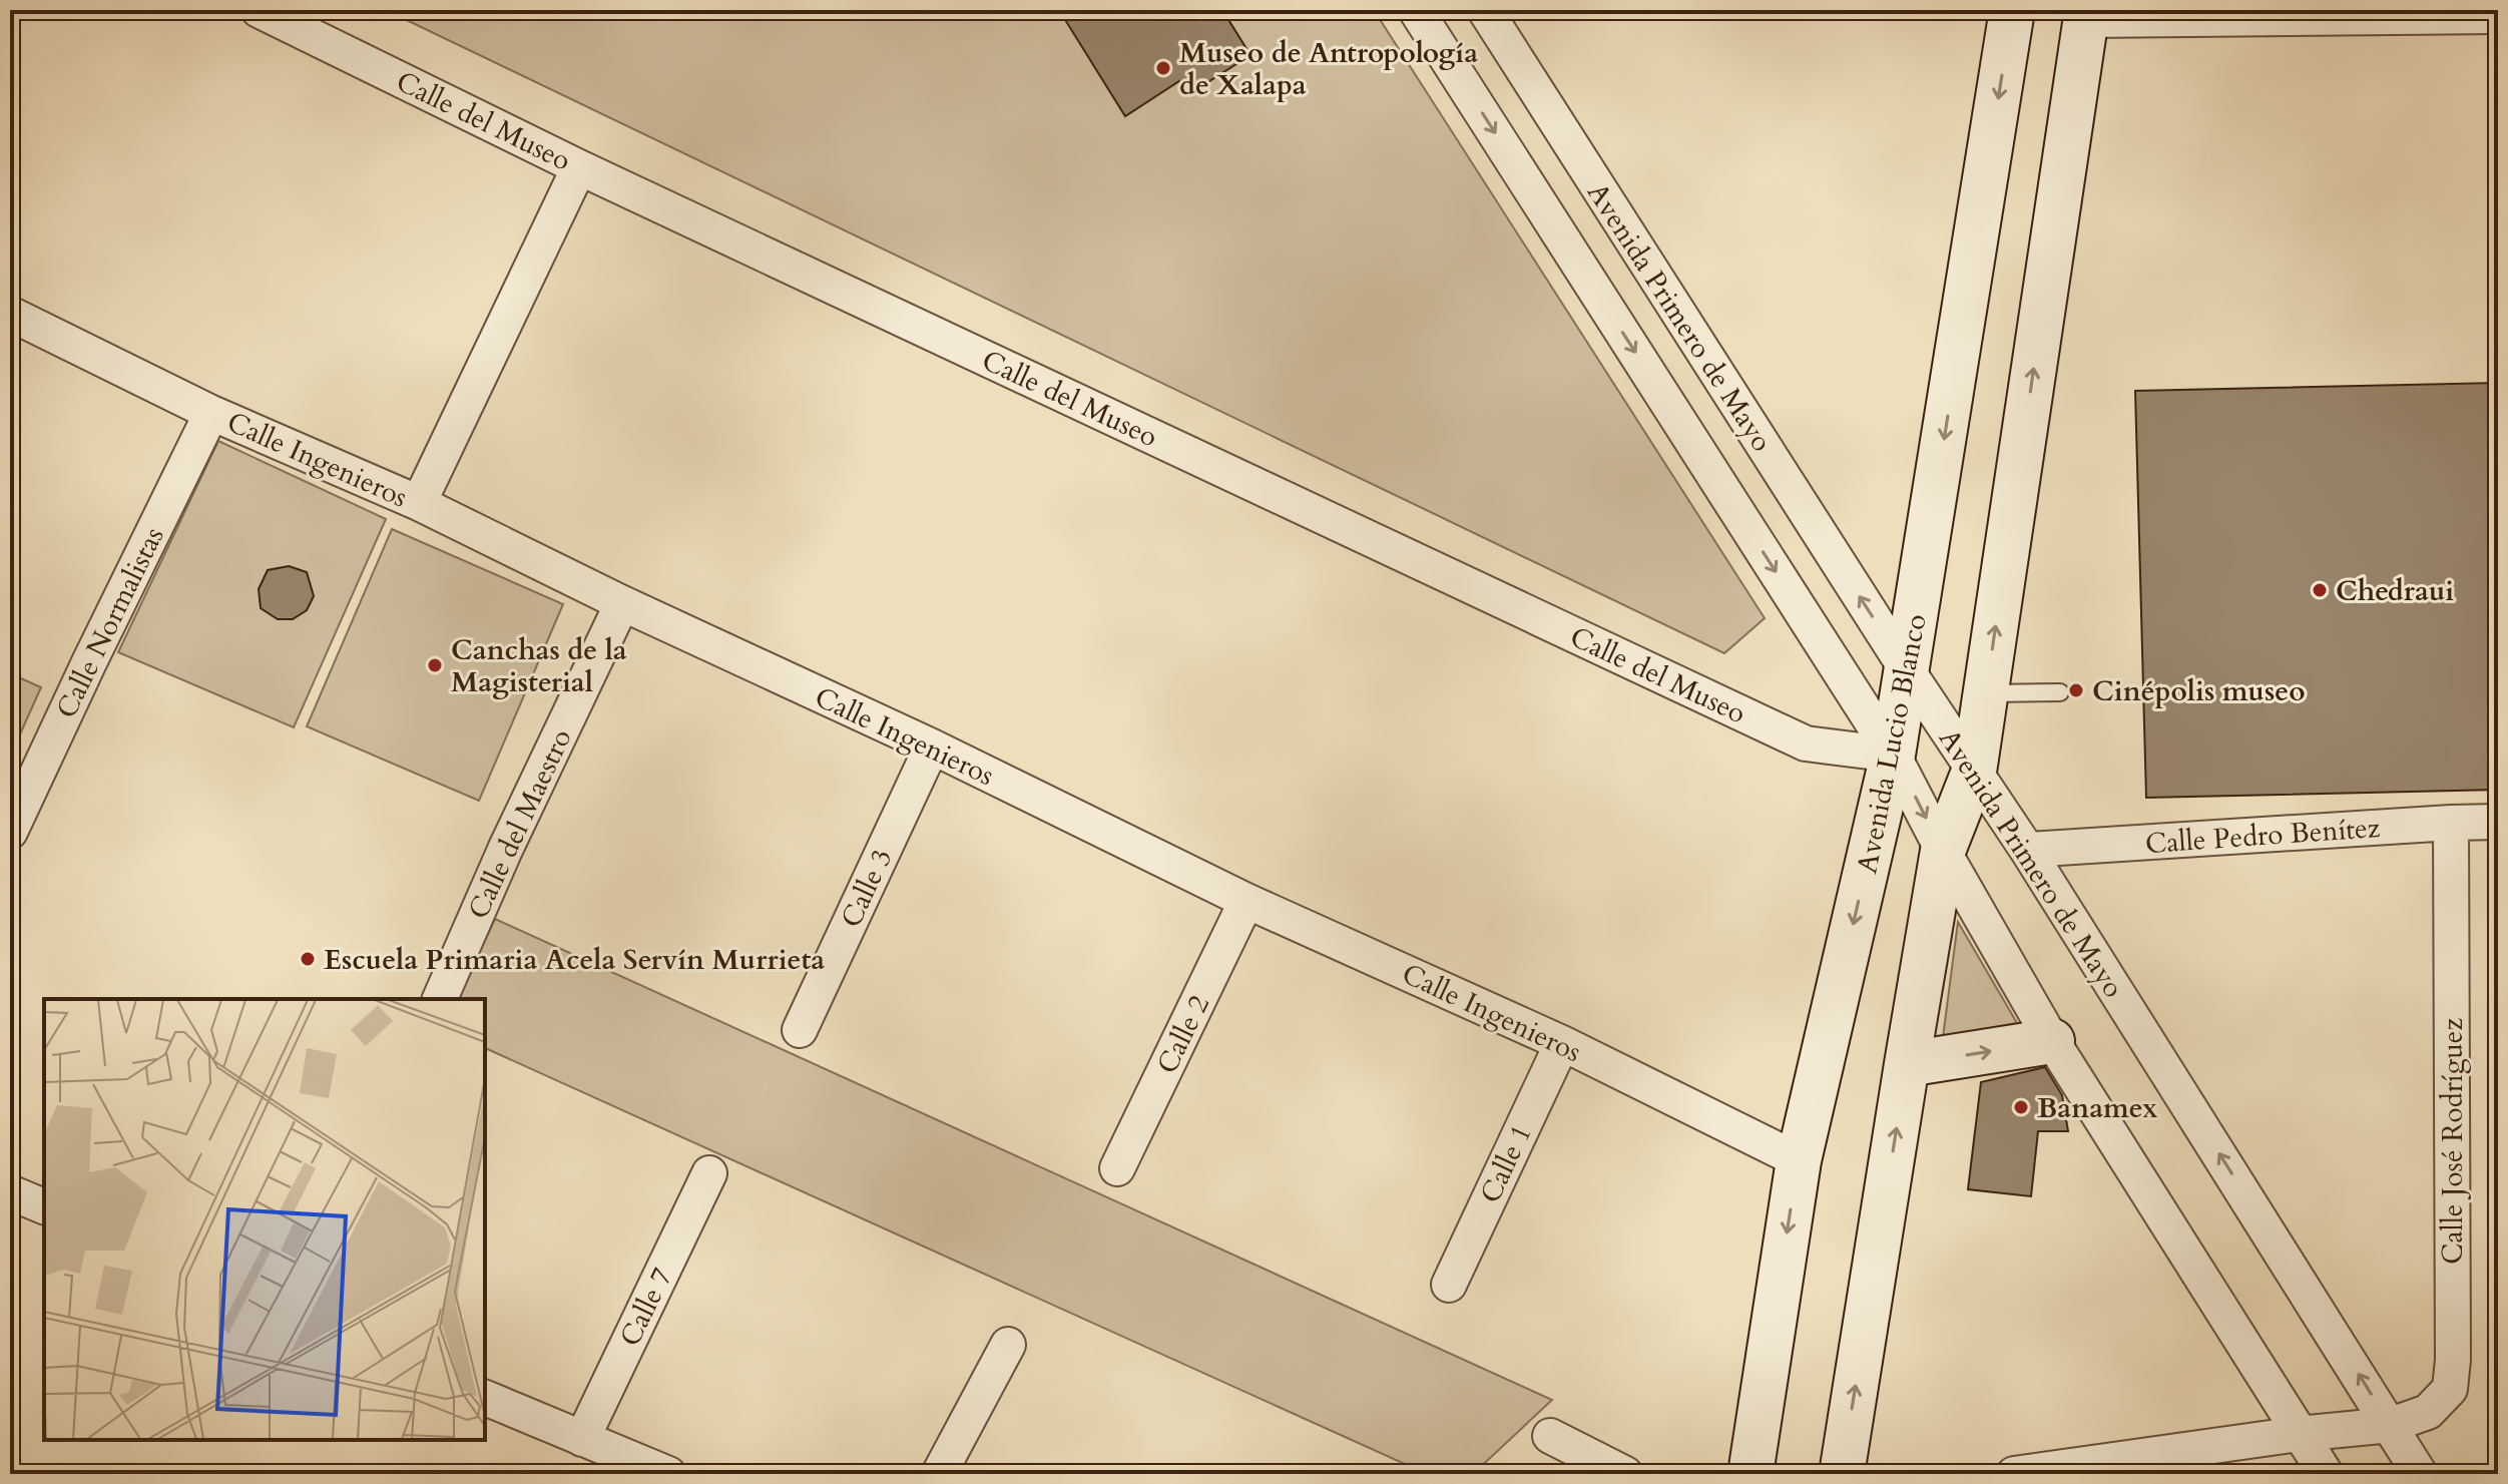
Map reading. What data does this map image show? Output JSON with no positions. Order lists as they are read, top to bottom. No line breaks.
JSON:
{"streets":{"main road":["Avenida Lucio Blanco"],"street":["Calle del Museo","Avenida Primero de Mayo","Calle Ingenieros","Calle Normalistas","Calle del Maestro","Calle Pedro Benítez","Calle 3","Calle 2","Calle José Rodríguez","Calle 1","Calle 7"]},"crossings":[["Calle del Museo","Avenida Primero de Mayo"],["Calle del Museo","Avenida Lucio Blanco"],["Avenida Primero de Mayo","Avenida Lucio Blanco"],["Avenida Primero de Mayo","Calle Pedro Benítez"],["Avenida Primero de Mayo","Calle José Rodríguez"],["Calle Ingenieros","Calle Normalistas"],["Calle Ingenieros","Avenida Lucio Blanco"],["Calle Ingenieros","Calle del Maestro"],["Calle Ingenieros","Calle 3"],["Calle Ingenieros","Calle 2"],["Calle Ingenieros","Calle 1"],["Calle Pedro Benítez","Calle José Rodríguez"]],"places":["Museo de Antropología de Xalapa","Chedraui","Canchas de la Magisterial","Cinépolis museo","Escuela Primaria Acela Servín Murrieta","Banamex"]}
